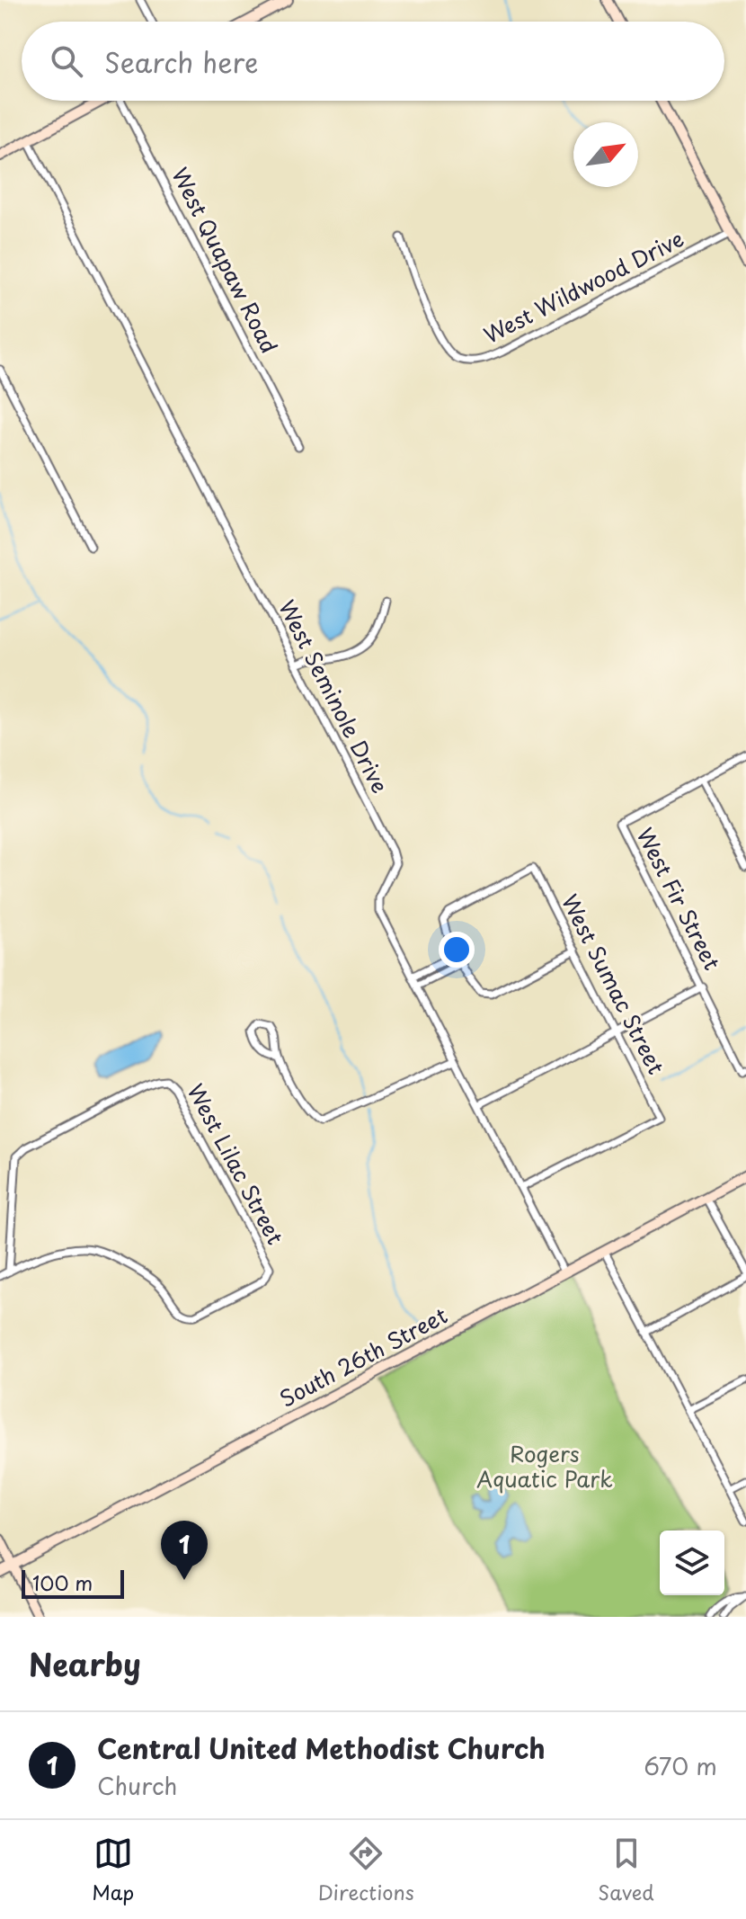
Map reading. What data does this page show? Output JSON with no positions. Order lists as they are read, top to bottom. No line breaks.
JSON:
{"streets":{"street":["West Quapaw Road","West Wildwood Drive","West Seminole Drive","West Fir Street","West Sumac Street","West Lilac Street","South 26th Street"]},"crossings":[["West Seminole Drive","West Sumac Street"],["West Seminole Drive","South 26th Street"]],"parks":["Rogers Aquatic Park"],"scale_bar":"100 m","north":"top right","page":{"search":"Search here","pins":"1","scale":"100 m","heading":"Nearby","list":[{"mark":"1","name":"Central United Methodist Church","note":"Church","value":"670 m"}],"nav":["Map","Directions","Saved"]}}
